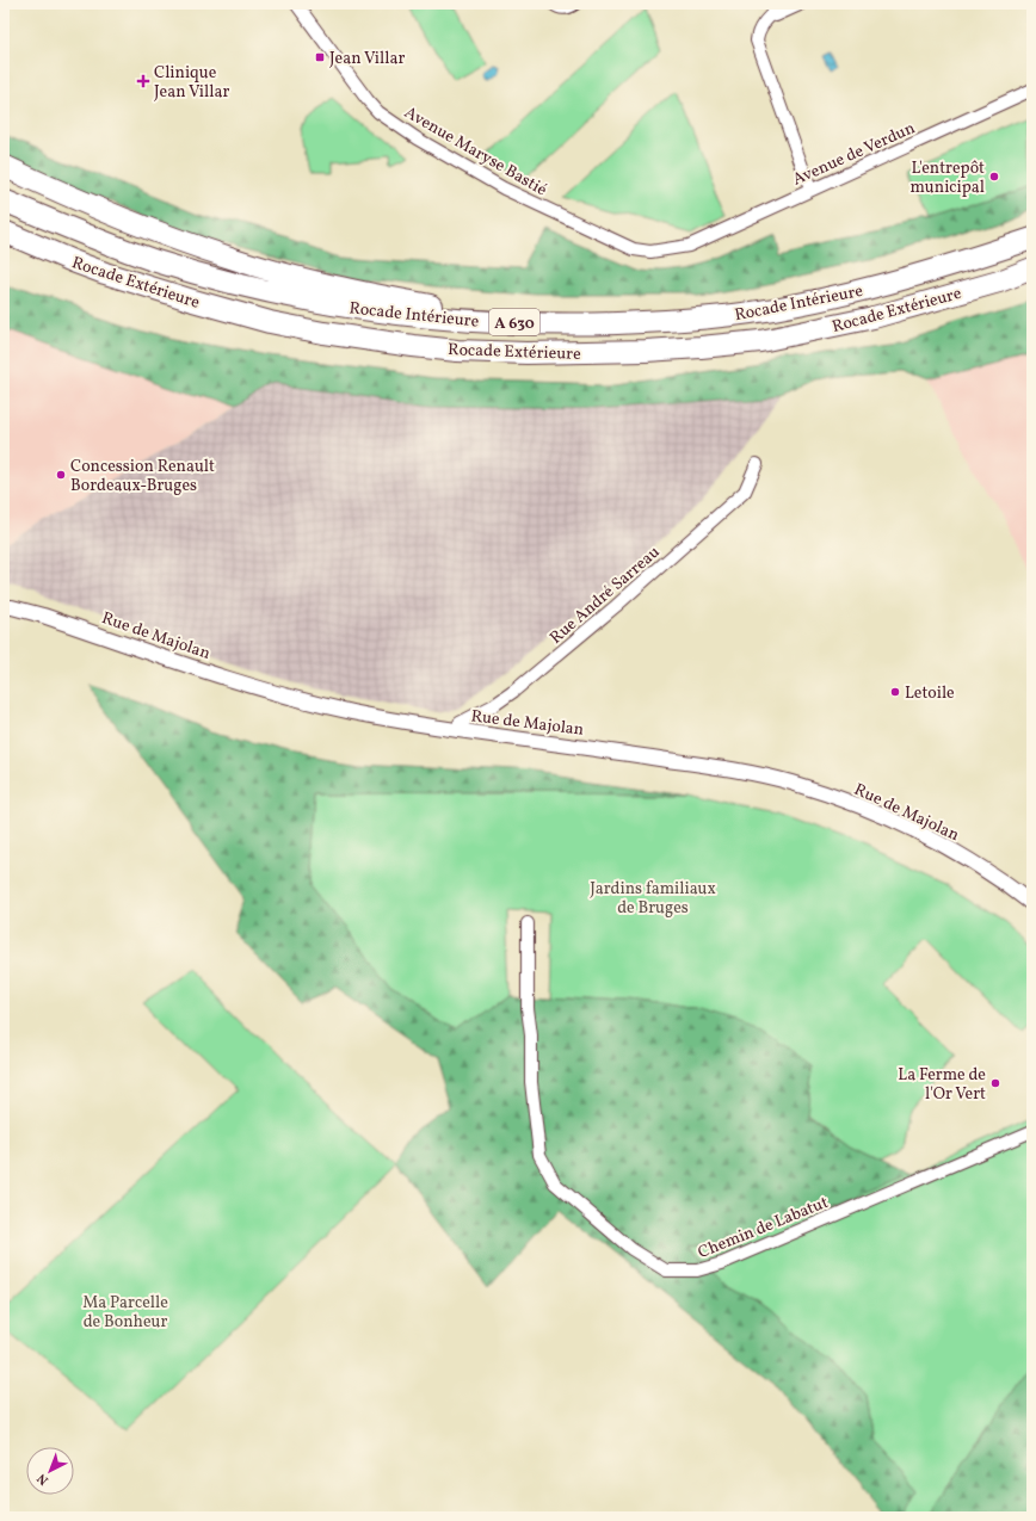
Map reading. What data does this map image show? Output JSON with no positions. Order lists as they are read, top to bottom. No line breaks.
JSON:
{"streets":{"highway":["Rocade Extérieure","Rocade Intérieure","A 630"],"street":["Avenue Maryse Bastié","Avenue de Verdun","Rue André Sarreau","Rue de Majolan","Chemin de Labatut"]},"crossings":[["Avenue Maryse Bastié","Avenue de Verdun"],["Rue André Sarreau","Rue de Majolan"]],"parks":["Jardins familiaux de Bruges","Ma Parcelle de Bonheur"],"places":{"transit":["Jean Villar"],"health":["Clinique Jean Villar"],"other":["L'entrepôt municipal","Concession Renault Bordeaux-Bruges","Letoile","La Ferme de l'Or Vert"]},"north":"bottom left"}
